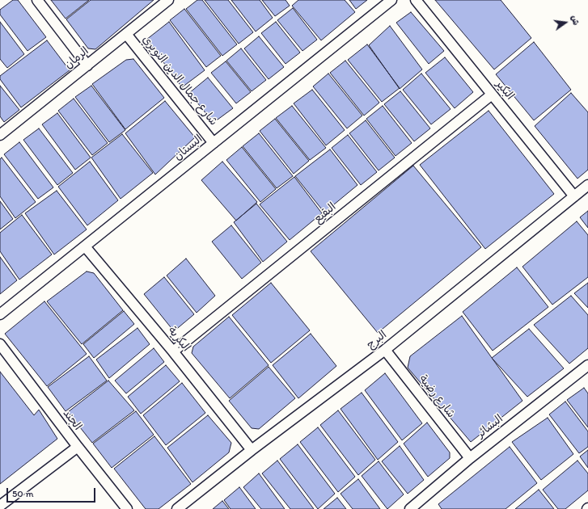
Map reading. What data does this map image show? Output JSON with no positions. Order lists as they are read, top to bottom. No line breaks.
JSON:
{"streets":{"street":["الرمان","شارع جمال الدين النويري","البكير","البستان","البقيع","البكرية","البرج","شارع رضية","الجند","البشائر"]},"crossings":[["الرمان","شارع جمال الدين النويري"],["شارع جمال الدين النويري","البستان"],["البكير","البقيع"],["البكير","البرج"],["البستان","البكرية"],["البقيع","البكرية"],["البكرية","البرج"],["البرج","شارع رضية"],["شارع رضية","البشائر"]],"scale_bar":"50 m","north":"right"}
